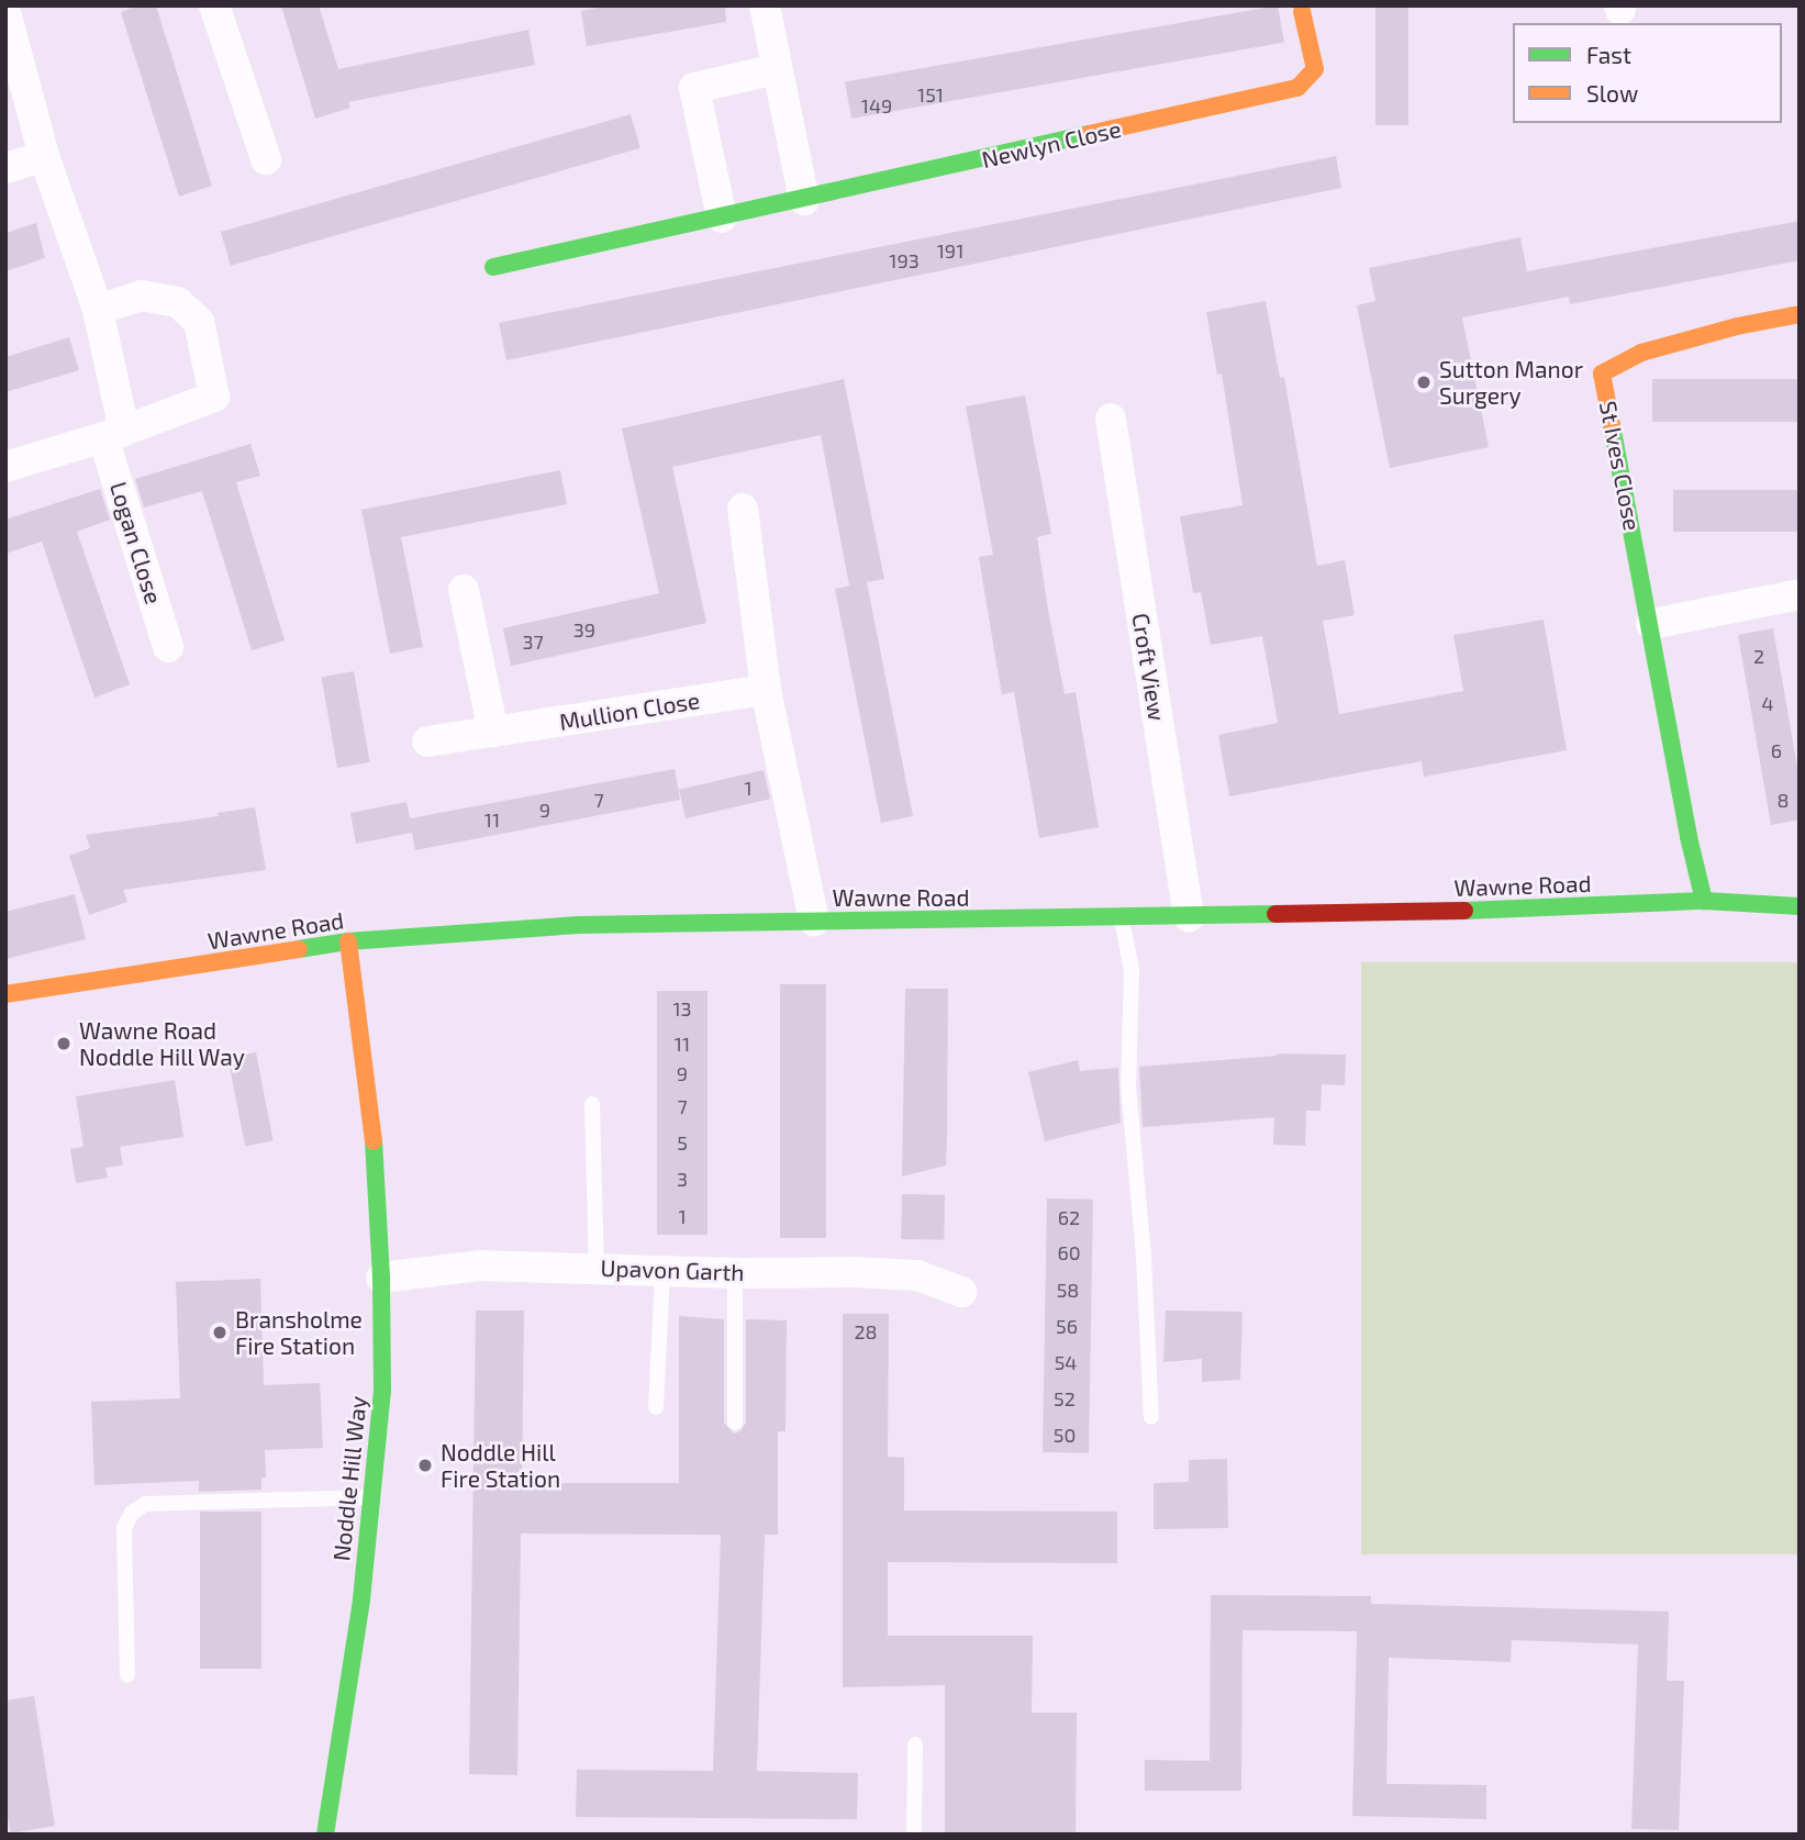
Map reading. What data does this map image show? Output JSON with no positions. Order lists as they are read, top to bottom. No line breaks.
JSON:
{"streets":{"street":["Newlyn Close","St Ives Close","Logan Close","Croft View","Mullion Close","Wawne Road","Upavon Garth","Noddle Hill Way"]},"crossings":[["St Ives Close","Wawne Road"],["Croft View","Wawne Road"],["Wawne Road","Noddle Hill Way"],["Upavon Garth","Noddle Hill Way"]],"places":["Sutton Manor Surgery","Wawne Road Noddle Hill Way","Bransholme Fire Station","Noddle Hill Fire Station"],"house_numbers":["151","149","191","193","39","37","2","4","6","1","7","8","9","11","13","11","9","7","5","3","1","62","60","58","56","28","54","52","50"],"legend":["Fast","Slow"]}
